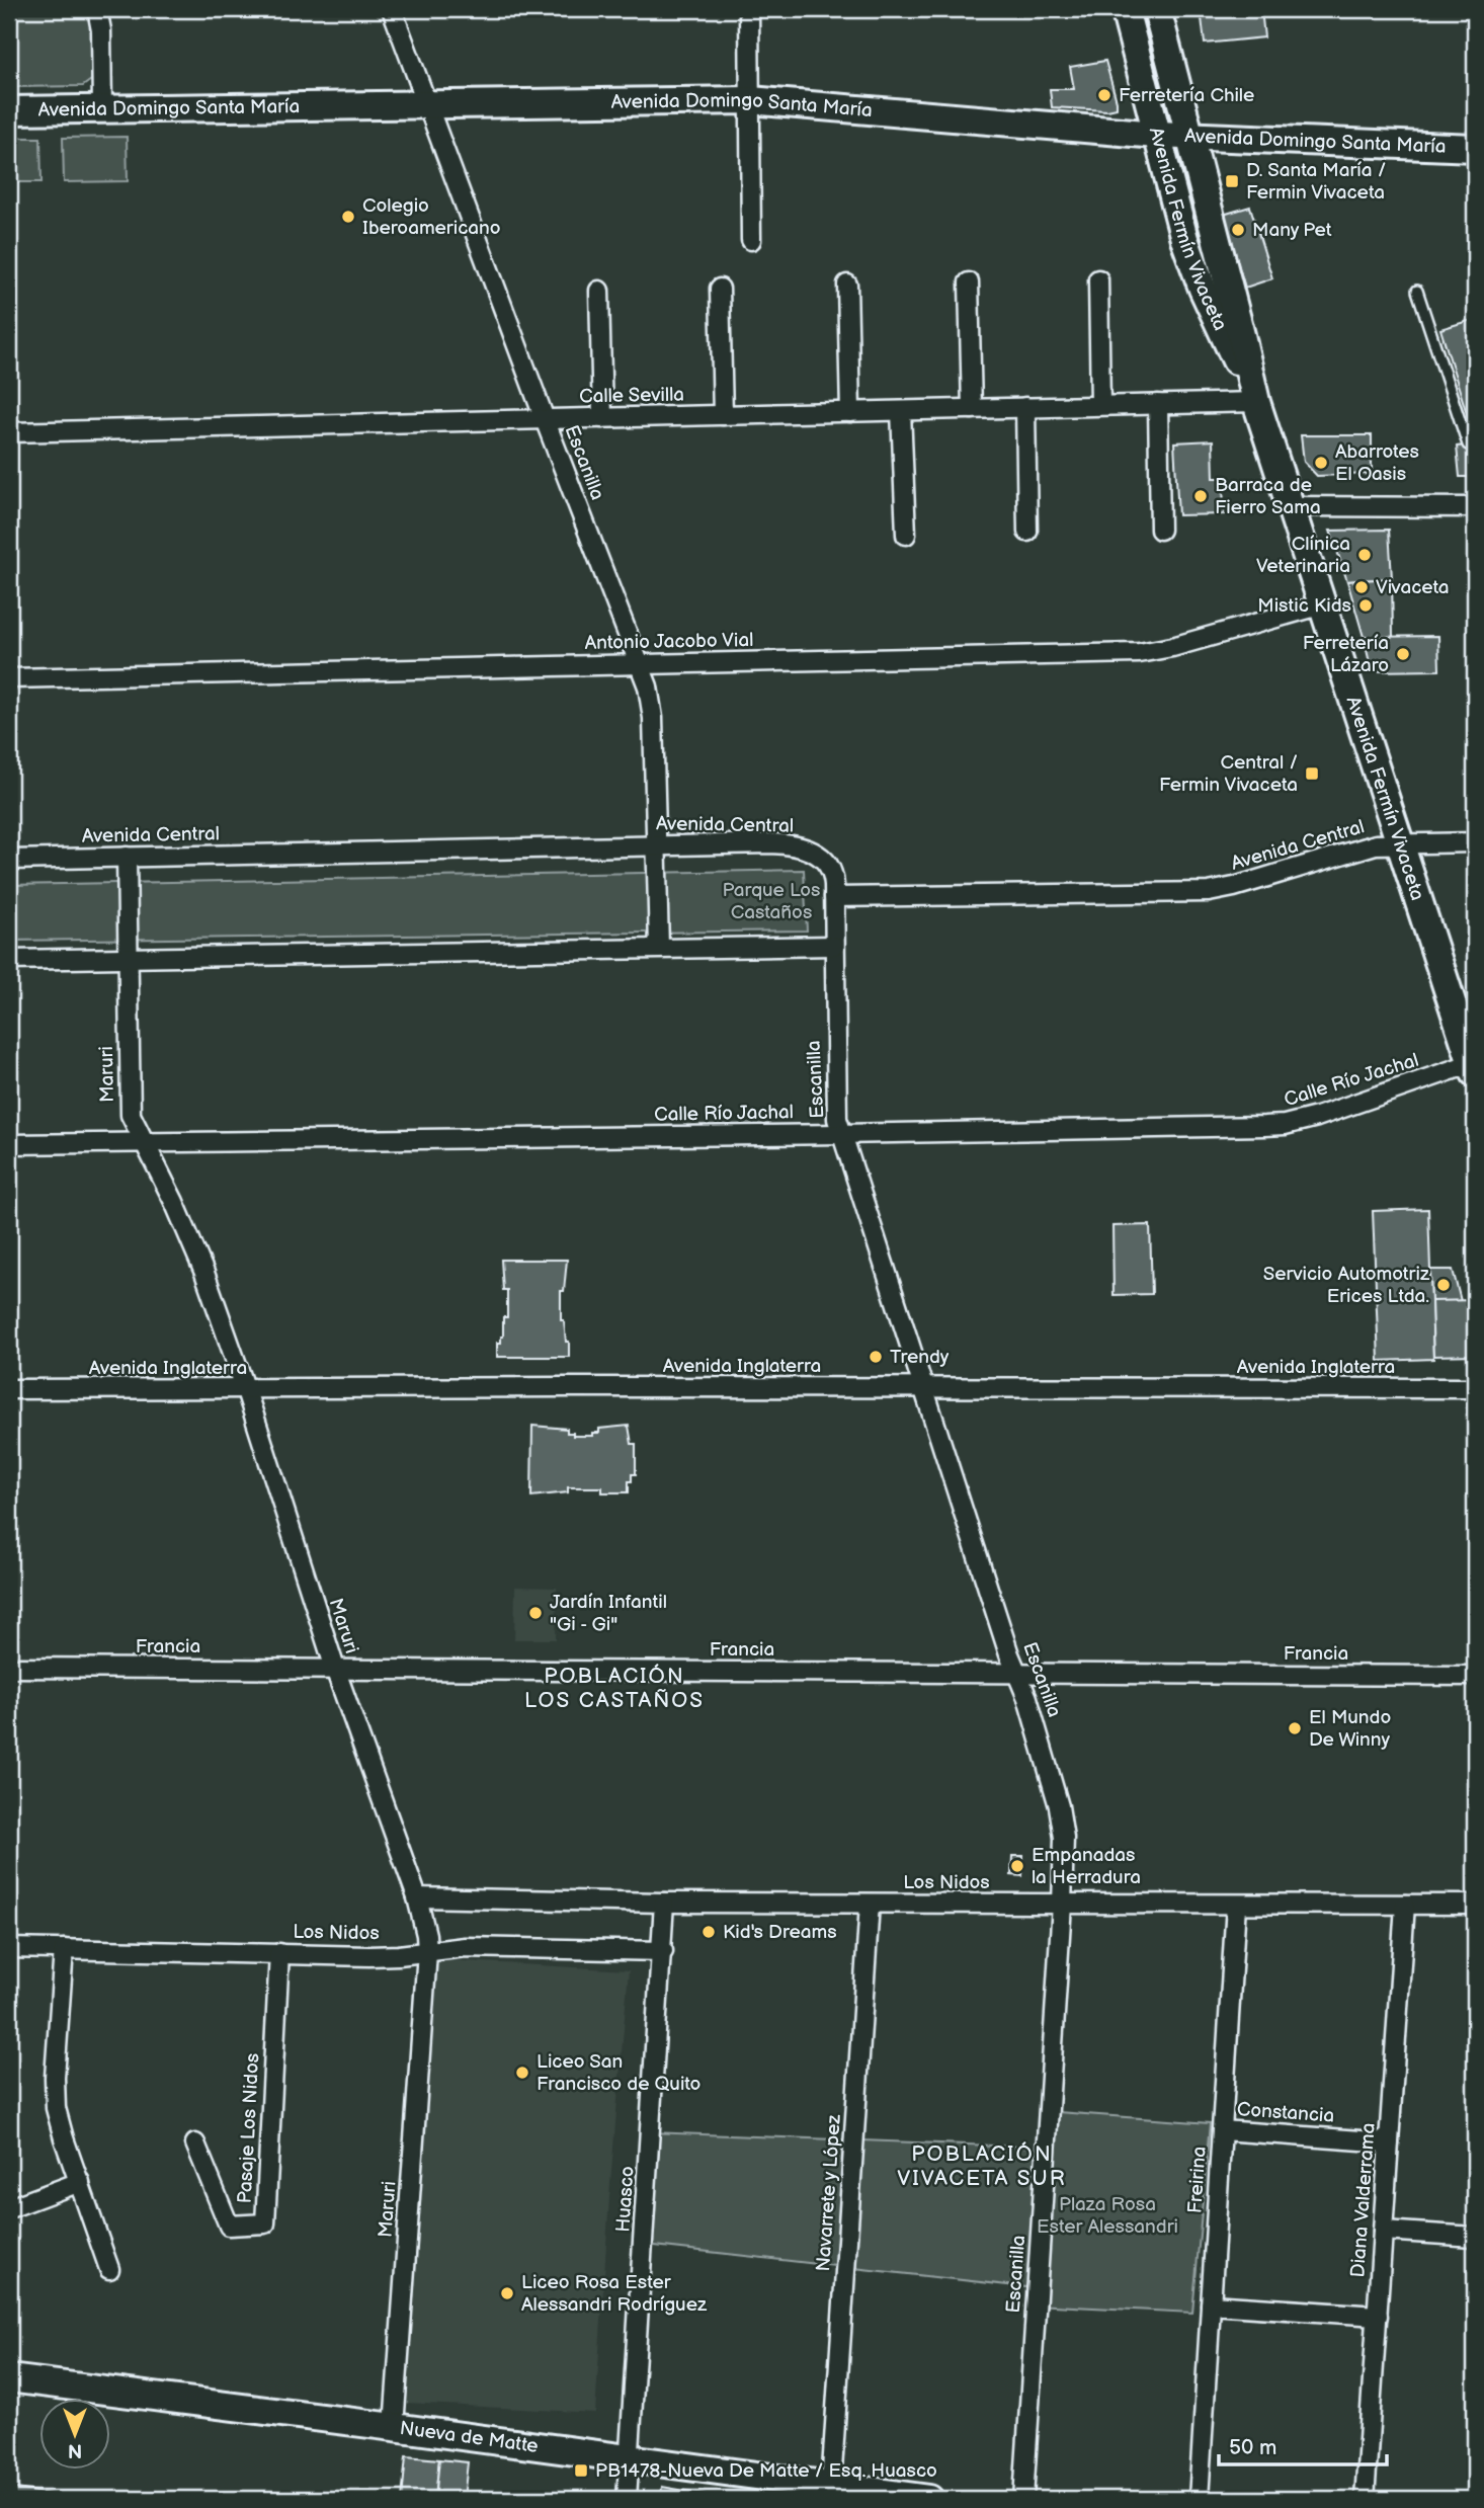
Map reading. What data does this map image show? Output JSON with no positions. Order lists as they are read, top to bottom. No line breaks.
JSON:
{"streets":{"main road":["Avenida Domingo Santa María","Avenida Fermín Vivaceta","Nueva de Matte"],"street":["Calle Sevilla","Escanilla","Antonio Jacobo Vial","Avenida Central","Maruri","Calle Río Jachal","Avenida Inglaterra","Francia","Los Nidos","Constancia","Pasaje Los Nidos","Freirina","Navarrete y López","Huasco","Diana Valderrama"]},"crossings":[["Avenida Domingo Santa María","Avenida Fermín Vivaceta"],["Avenida Domingo Santa María","Escanilla"],["Avenida Fermín Vivaceta","Calle Sevilla"],["Avenida Fermín Vivaceta","Antonio Jacobo Vial"],["Avenida Fermín Vivaceta","Avenida Central"],["Avenida Fermín Vivaceta","Calle Río Jachal"],["Calle Sevilla","Escanilla"],["Escanilla","Antonio Jacobo Vial"],["Escanilla","Avenida Central"],["Escanilla","Calle Río Jachal"],["Escanilla","Avenida Inglaterra"],["Escanilla","Francia"],["Escanilla","Los Nidos"],["Avenida Central","Maruri"],["Maruri","Calle Río Jachal"],["Maruri","Avenida Inglaterra"],["Maruri","Francia"],["Maruri","Los Nidos"],["Maruri","Nueva de Matte"],["Los Nidos","Pasaje Los Nidos"],["Los Nidos","Freirina"],["Los Nidos","Navarrete y López"],["Los Nidos","Huasco"],["Los Nidos","Diana Valderrama"],["Constancia","Freirina"],["Constancia","Diana Valderrama"],["Navarrete y López","Nueva de Matte"],["Huasco","Nueva de Matte"]],"districts":["POBLACIÓN LOS CASTAÑOS","POBLACIÓN VIVACETA SUR"],"parks":["Parque Los Castaños","Plaza Rosa Ester Alessandri"],"places":{"other":["Ferretería Chile","Colegio Iberoamericano","Many Pet","Abarrotes El Oasis","Barraca de Fierro Sama","Clínica Veterinaria","Vivaceta","Mistic Kids","Ferretería Lázaro","Servicio Automotriz Erices Ltda.","Trendy","Jardín Infantil \"Gi - Gi\"","El Mundo De Winny","Empanadas la Herradura","Kid's Dreams","Liceo San Francisco de Quito","Liceo Rosa Ester Alessandri Rodríguez"],"transit":["D. Santa María / Fermin Vivaceta","Central / Fermin Vivaceta","PB1478-Nueva De Matte / Esq. Huasco"]},"scale_bar":"50 m","north":"bottom"}
